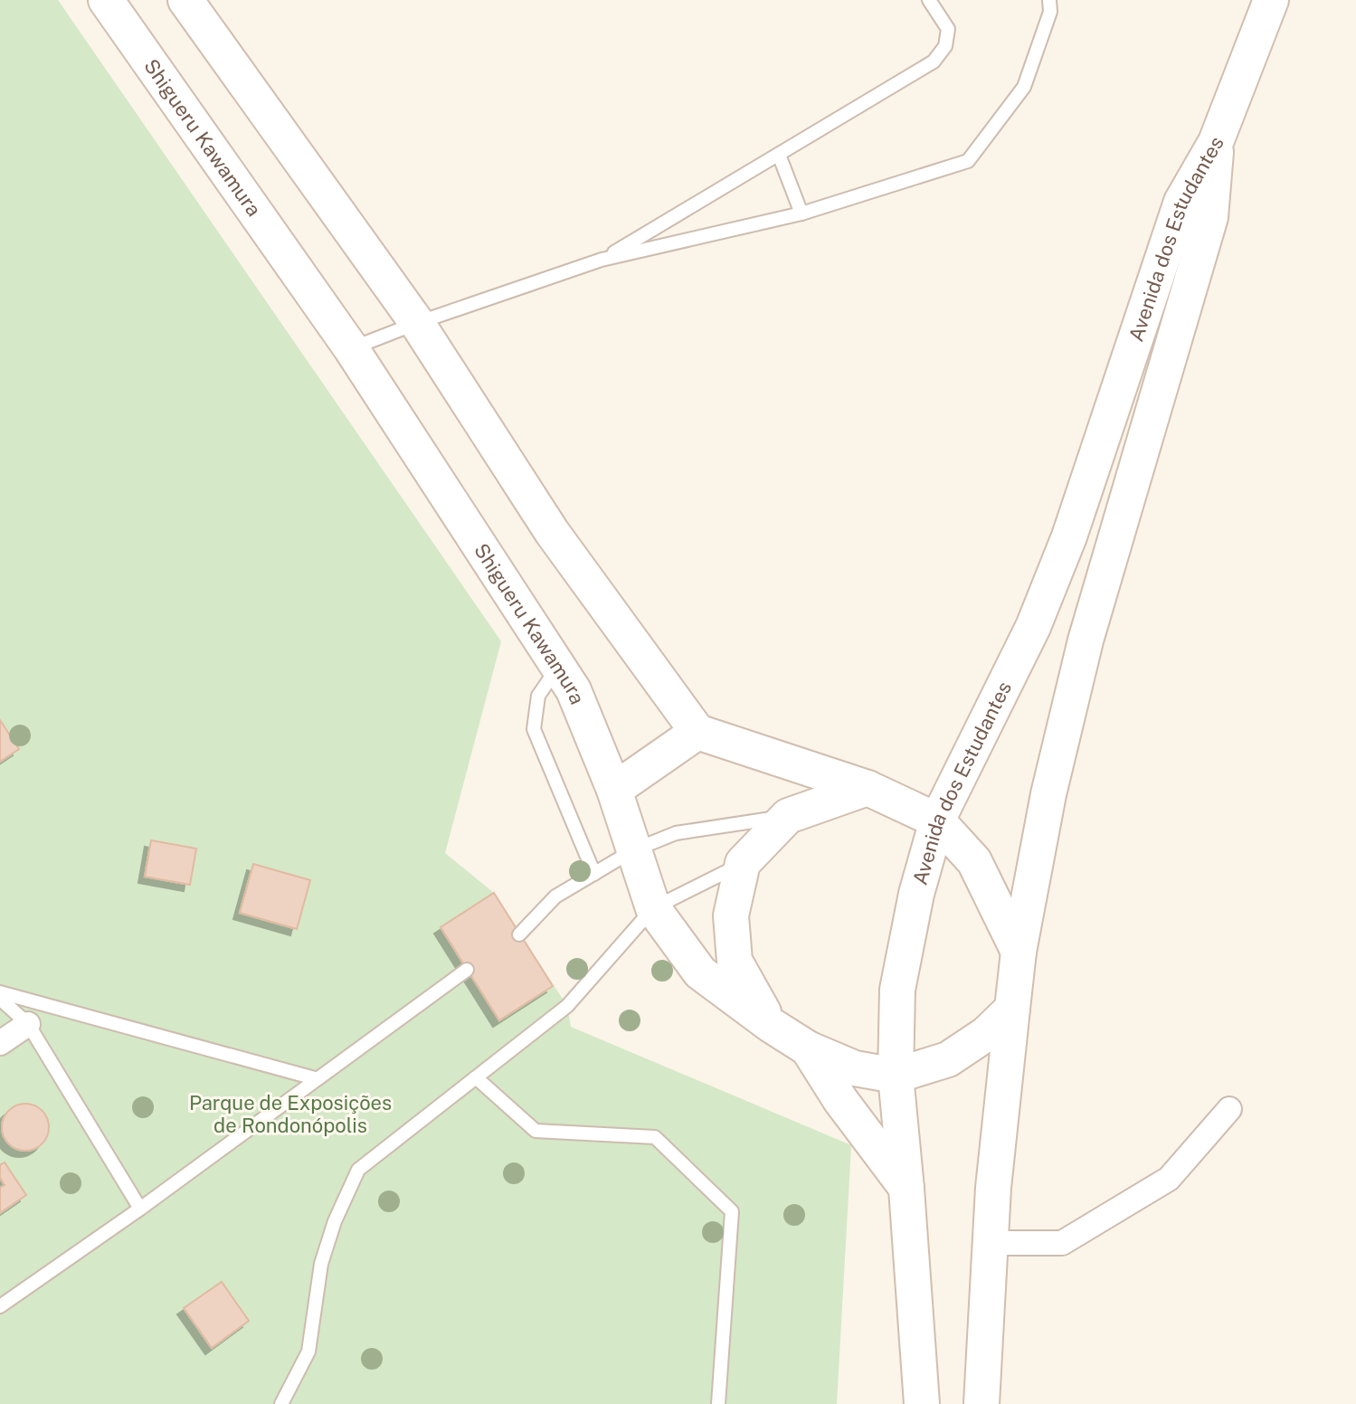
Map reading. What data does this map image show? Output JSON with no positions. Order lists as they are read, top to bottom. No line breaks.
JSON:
{"streets":{"main road":["Shigueru Kawamura","Avenida dos Estudantes"]},"crossings":[["Shigueru Kawamura","Avenida dos Estudantes"]],"parks":["Parque de Exposições de Rondonópolis"]}
